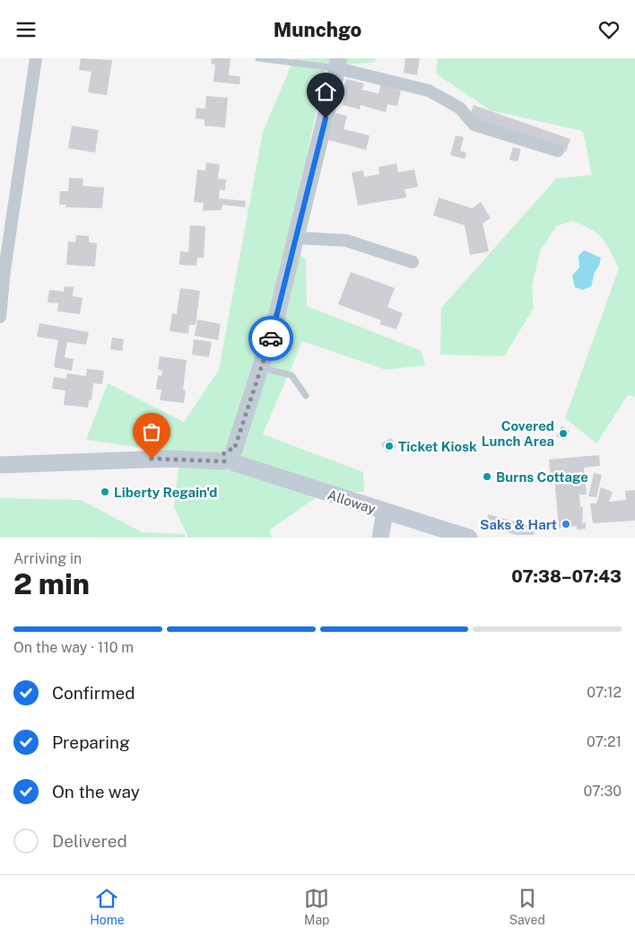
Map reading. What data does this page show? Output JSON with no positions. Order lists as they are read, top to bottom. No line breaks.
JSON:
{"streets":{"main road":["Alloway"]},"places":["Covered Lunch Area","Ticket Kiosk","Burns Cottage","Liberty Regain'd","Saks & Hart"],"page":{"header":"Munchgo","heading":["2 min","Arriving in","07:38–07:43"],"bar":"On the way · 110 m","list":[["Confirmed","07:12"],["Preparing","07:21"],["On the way","07:30"],"Delivered"],"tabs":["Home","Map","Saved"]}}
